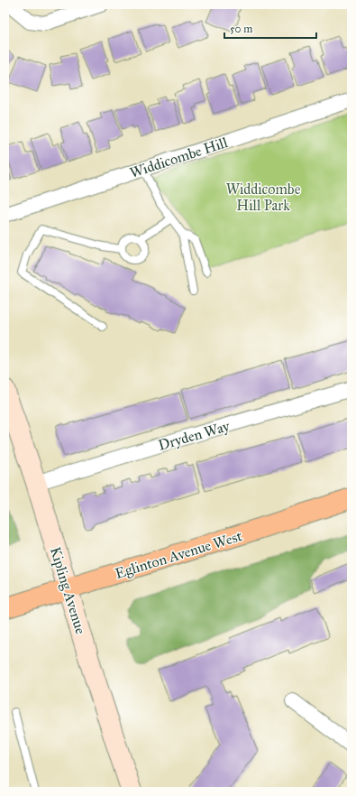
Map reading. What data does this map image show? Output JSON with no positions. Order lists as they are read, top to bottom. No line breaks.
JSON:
{"streets":{"main road":["Eglinton Avenue West","Kipling Avenue"],"street":["Widdicombe Hill","Dryden Way"]},"crossings":[["Dryden Way","Kipling Avenue"],["Eglinton Avenue West","Kipling Avenue"]],"parks":["Widdicombe Hill Park"],"scale_bar":"50 m"}
